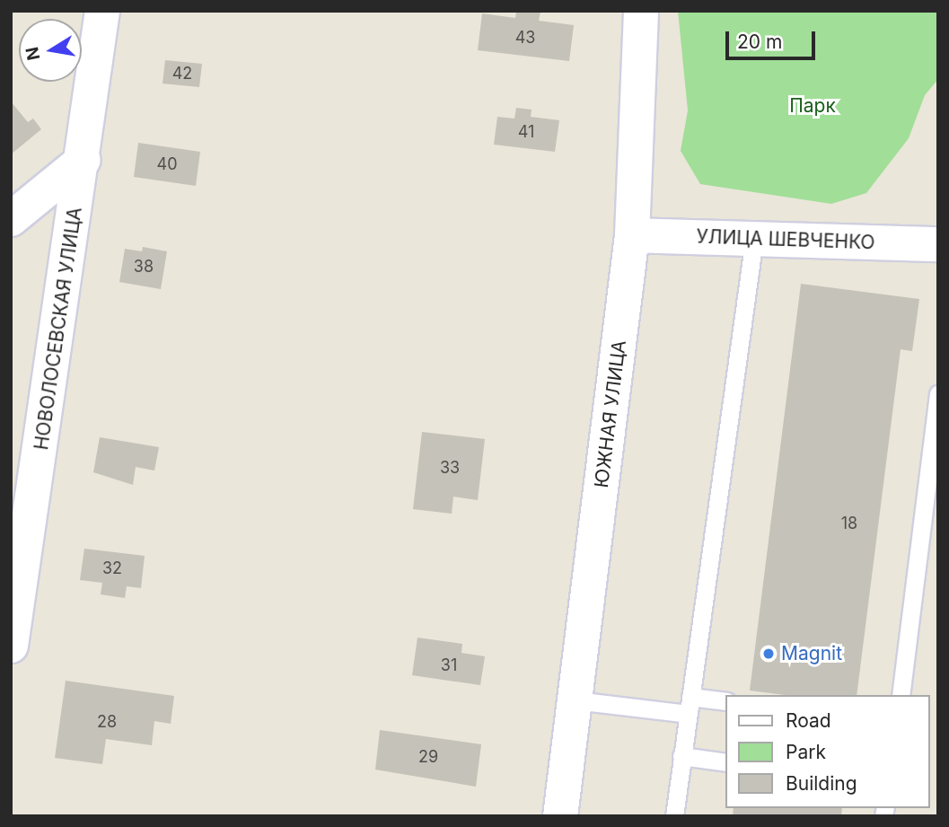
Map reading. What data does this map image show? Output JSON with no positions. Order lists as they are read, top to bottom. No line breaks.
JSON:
{"streets":{"street":["УЛИЦА ШЕВЧЕНКО","НОВОЛОСЕВСКАЯ УЛИЦА","ЮЖНАЯ УЛИЦА"]},"crossings":[["УЛИЦА ШЕВЧЕНКО","ЮЖНАЯ УЛИЦА"]],"parks":["Парк"],"places":["Magnit"],"house_numbers":["43","42","41","40","38","33","18","32","31","28","29"],"legend":["Road","Park","Building"],"scale_bar":"20 m","north":"left"}
